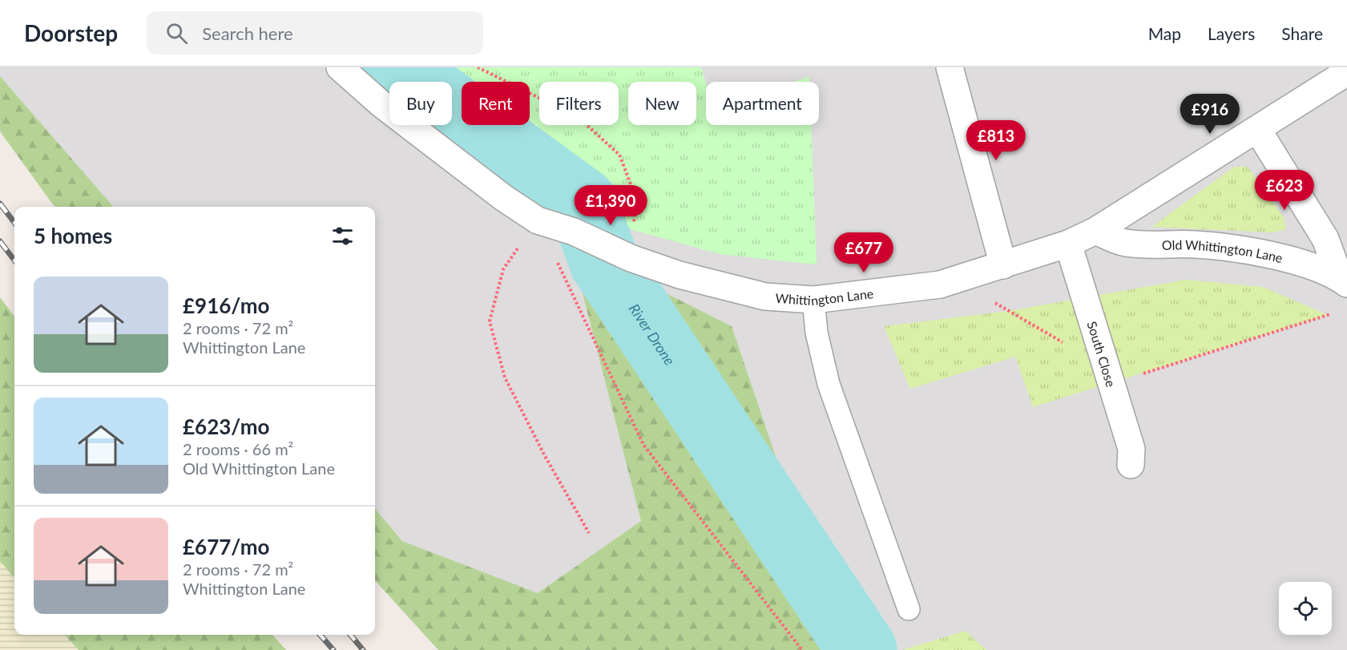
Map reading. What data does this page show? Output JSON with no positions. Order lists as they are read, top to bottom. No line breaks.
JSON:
{"streets":{"street":["Old Whittington Lane","Whittington Lane","South Close"]},"crossings":[["Old Whittington Lane","Whittington Lane"],["Whittington Lane","South Close"]],"water":["River Drone"],"page":{"header":"Doorstep","search":"Search here","nav":["Map","Layers","Share"],"chip":["Buy","Rent","Filters","New","Apartment"],"price":["£916","£813","£623","£1,390","£677"],"heading":"5 homes","list":[{"name":"£916/mo","note":"2 rooms · 72 m² · Whittington Lane"},{"name":"£623/mo","note":"2 rooms · 66 m² · Old Whittington Lane"},{"name":"£677/mo","note":"2 rooms · 72 m² · Whittington Lane"}]}}
